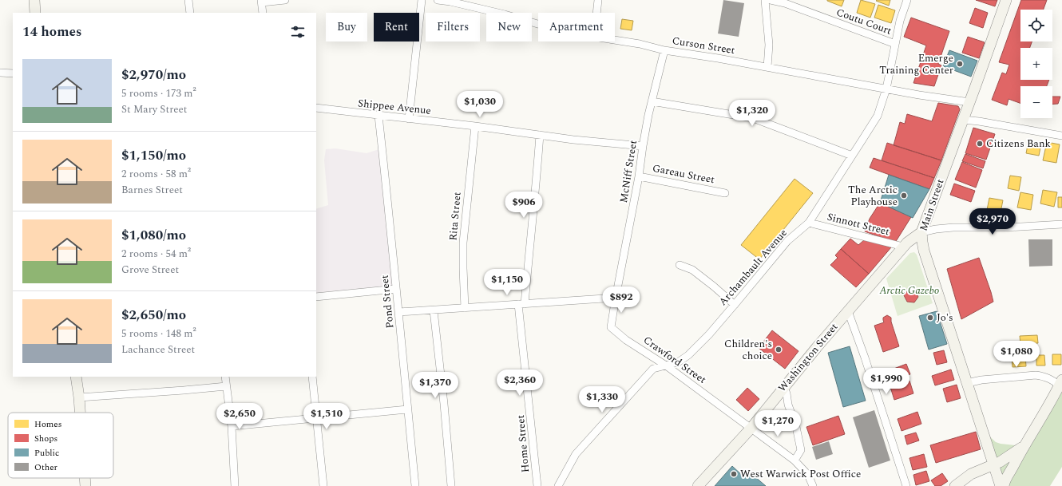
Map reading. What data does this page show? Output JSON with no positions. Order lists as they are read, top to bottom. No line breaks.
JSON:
{"streets":{"main road":["Main Street","Washington Street"],"street":["Coutu Court","Curson Street","Shippee Avenue","McNiff Street","Gareau Street","Rita Street","Sinnott Street","Archambault Avenue","Pond Street","Crawford Street","Home Street"]},"crossings":[["Coutu Court","Archambault Avenue"],["Curson Street","McNiff Street"],["Curson Street","Main Street"],["Curson Street","Archambault Avenue"],["Shippee Avenue","McNiff Street"],["Shippee Avenue","Rita Street"],["Shippee Avenue","Pond Street"],["Shippee Avenue","Home Street"],["McNiff Street","Gareau Street"],["McNiff Street","Crawford Street"],["Main Street","Washington Street"],["Sinnott Street","Archambault Avenue"],["Sinnott Street","Washington Street"],["Archambault Avenue","Crawford Street"],["Washington Street","Crawford Street"]],"parks":["Arctic Gazebo"],"places":["Emerge Training Center","Citizens Bank","The Arctic Playhouse","Jo's","Children's choice","West Warwick Post Office"],"legend":["Homes","Shops","Public","Other"],"page":{"map_buttons":["+","−"],"chip":["Buy","Rent","Filters","New","Apartment"],"heading":"14 homes","list":[{"name":"$2,970/mo","note":"5 rooms · 173 m² · St Mary Street"},{"name":"$1,150/mo","note":"2 rooms · 58 m² · Barnes Street"},{"name":"$1,080/mo","note":"2 rooms · 54 m² · Grove Street"},{"name":"$2,650/mo","note":"5 rooms · 148 m² · Lachance Street"}],"price":["$1,030","$1,320","$906","$2,970","$1,150","$892","$1,080","$1,990","$2,360","$1,370","$1,330","$2,650","$1,510","$1,270"]}}
